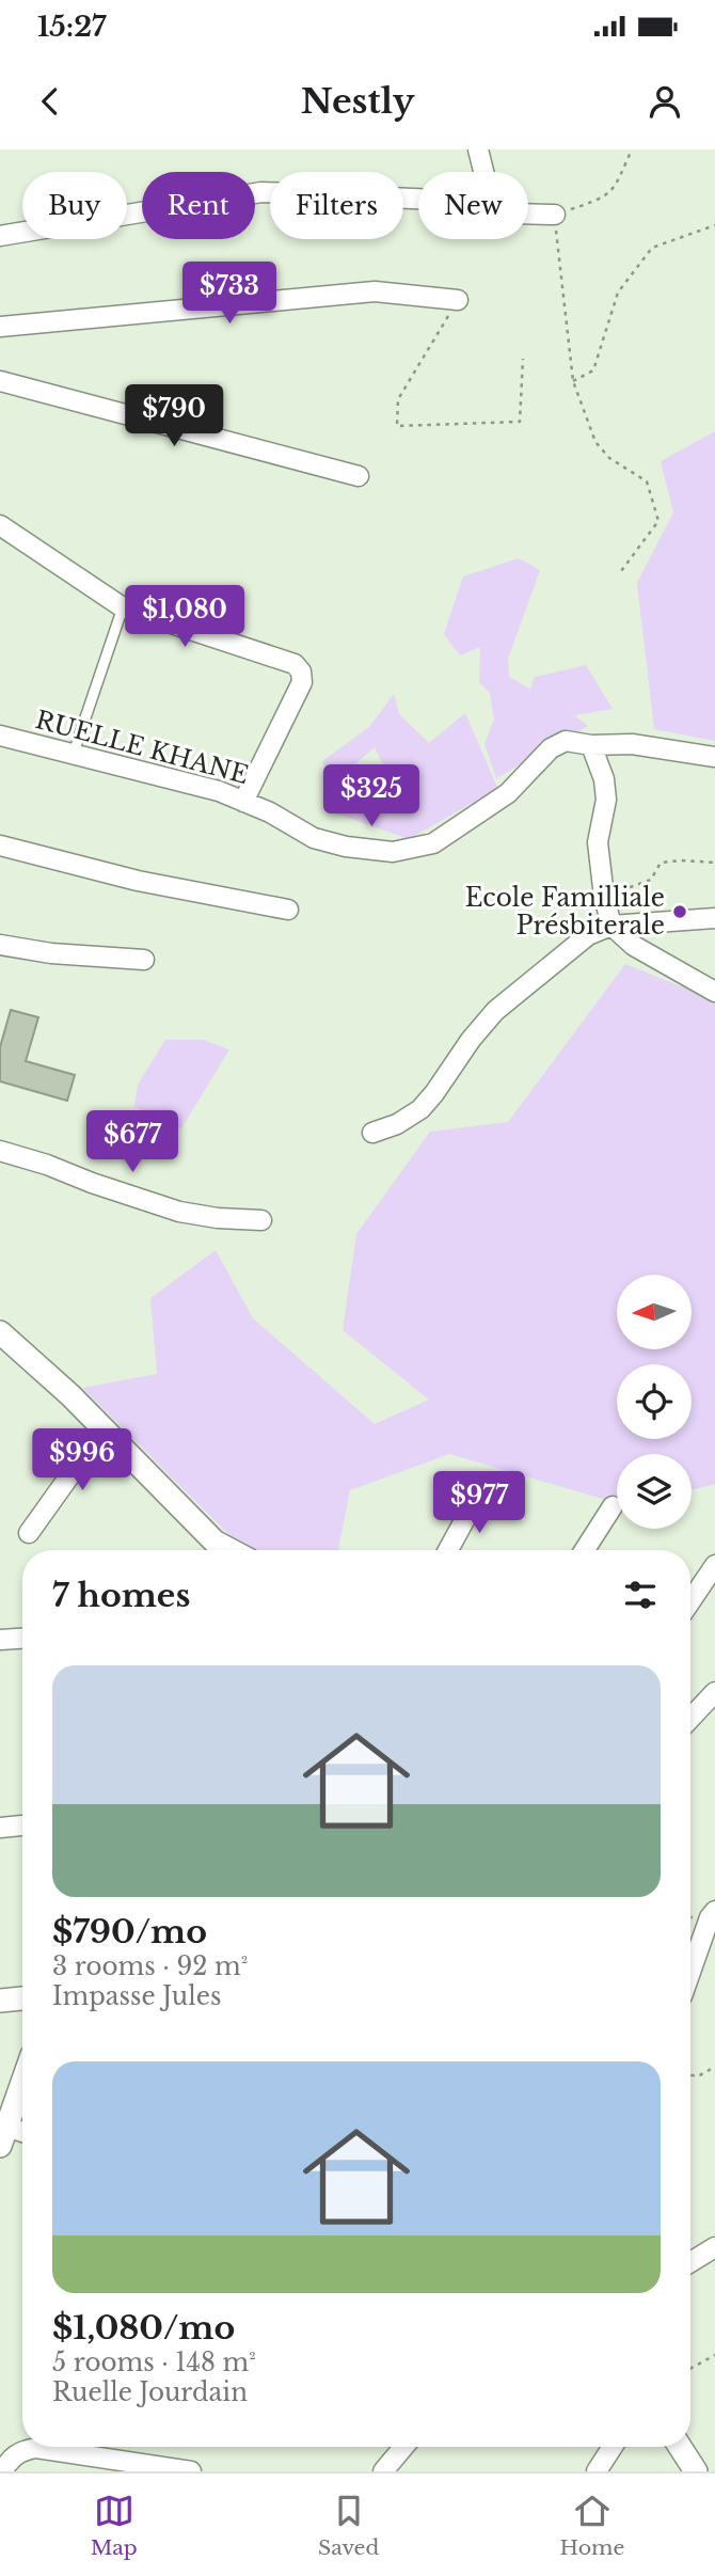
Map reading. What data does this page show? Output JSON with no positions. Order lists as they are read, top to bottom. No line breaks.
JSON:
{"streets":{"street":["RUELLE KHANE"]},"places":["Ecole Familliale Présbiterale"],"north":"left","page":{"status":"15:27","header":"Nestly","chip":["Buy","Rent","Filters","New"],"price":["$733","$790","$1,080","$325","$677","$996","$977"],"heading":"7 homes","list":[{"name":"$790/mo","note":"3 rooms · 92 m² · Impasse Jules"},{"name":"$1,080/mo","note":"5 rooms · 148 m² · Ruelle Jourdain"}],"tabs":["Map","Saved","Home"]}}
